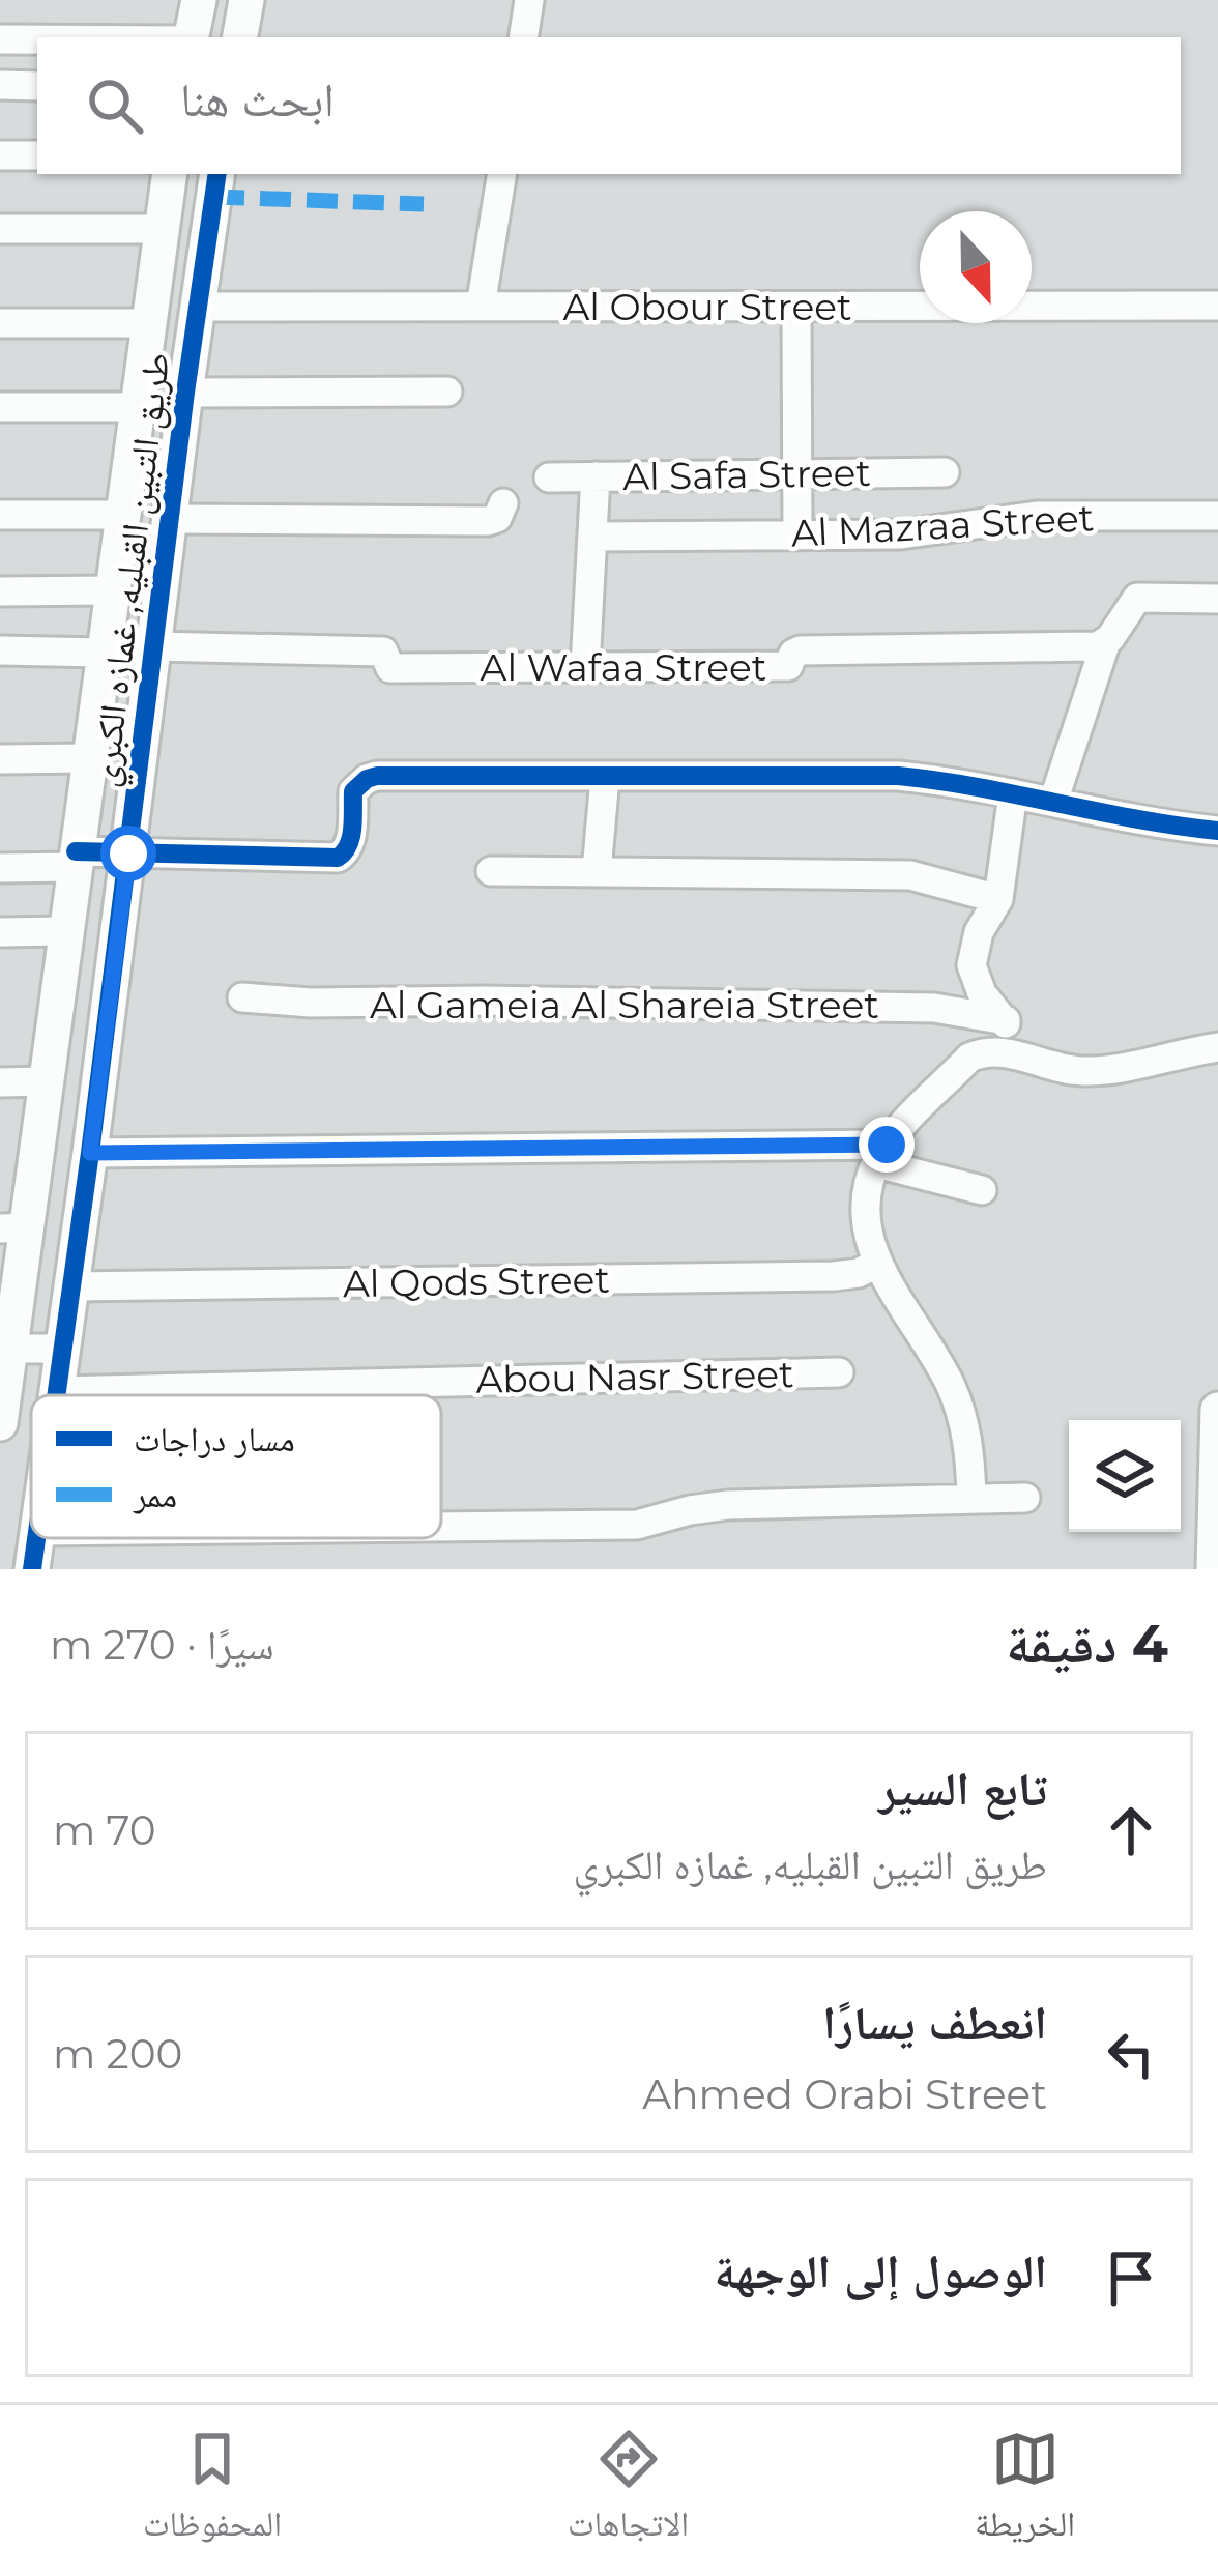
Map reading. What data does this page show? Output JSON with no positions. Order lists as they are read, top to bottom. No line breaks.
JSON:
{"streets":{"street":["Al Obour Street","Al Safa Street","Al Mazraa Street","طريق التبين القبليه, غمازه الكبري","Al Wafaa Street","Al Gameia Al Shareia Street","Al Qods Street","Abou Nasr Street"]},"crossings":[["Al Obour Street","طريق التبين القبليه, غمازه الكبري"],["طريق التبين القبليه, غمازه الكبري","Al Wafaa Street"],["طريق التبين القبليه, غمازه الكبري","Al Qods Street"],["طريق التبين القبليه, غمازه الكبري","Abou Nasr Street"]],"legend":["مسار دراجات","ممر"],"north":"bottom","page":{"search":"ابحث هنا","heading":["4 دقيقة","سيرًا · 270 m"],"list":[["تابع السير","طريق التبين القبليه, غمازه الكبري","70 m"],["انعطف يسارًا","Ahmed Orabi Street","200 m"],"الوصول إلى الوجهة"],"nav":["الخريطة","الاتجاهات","المحفوظات"]}}
